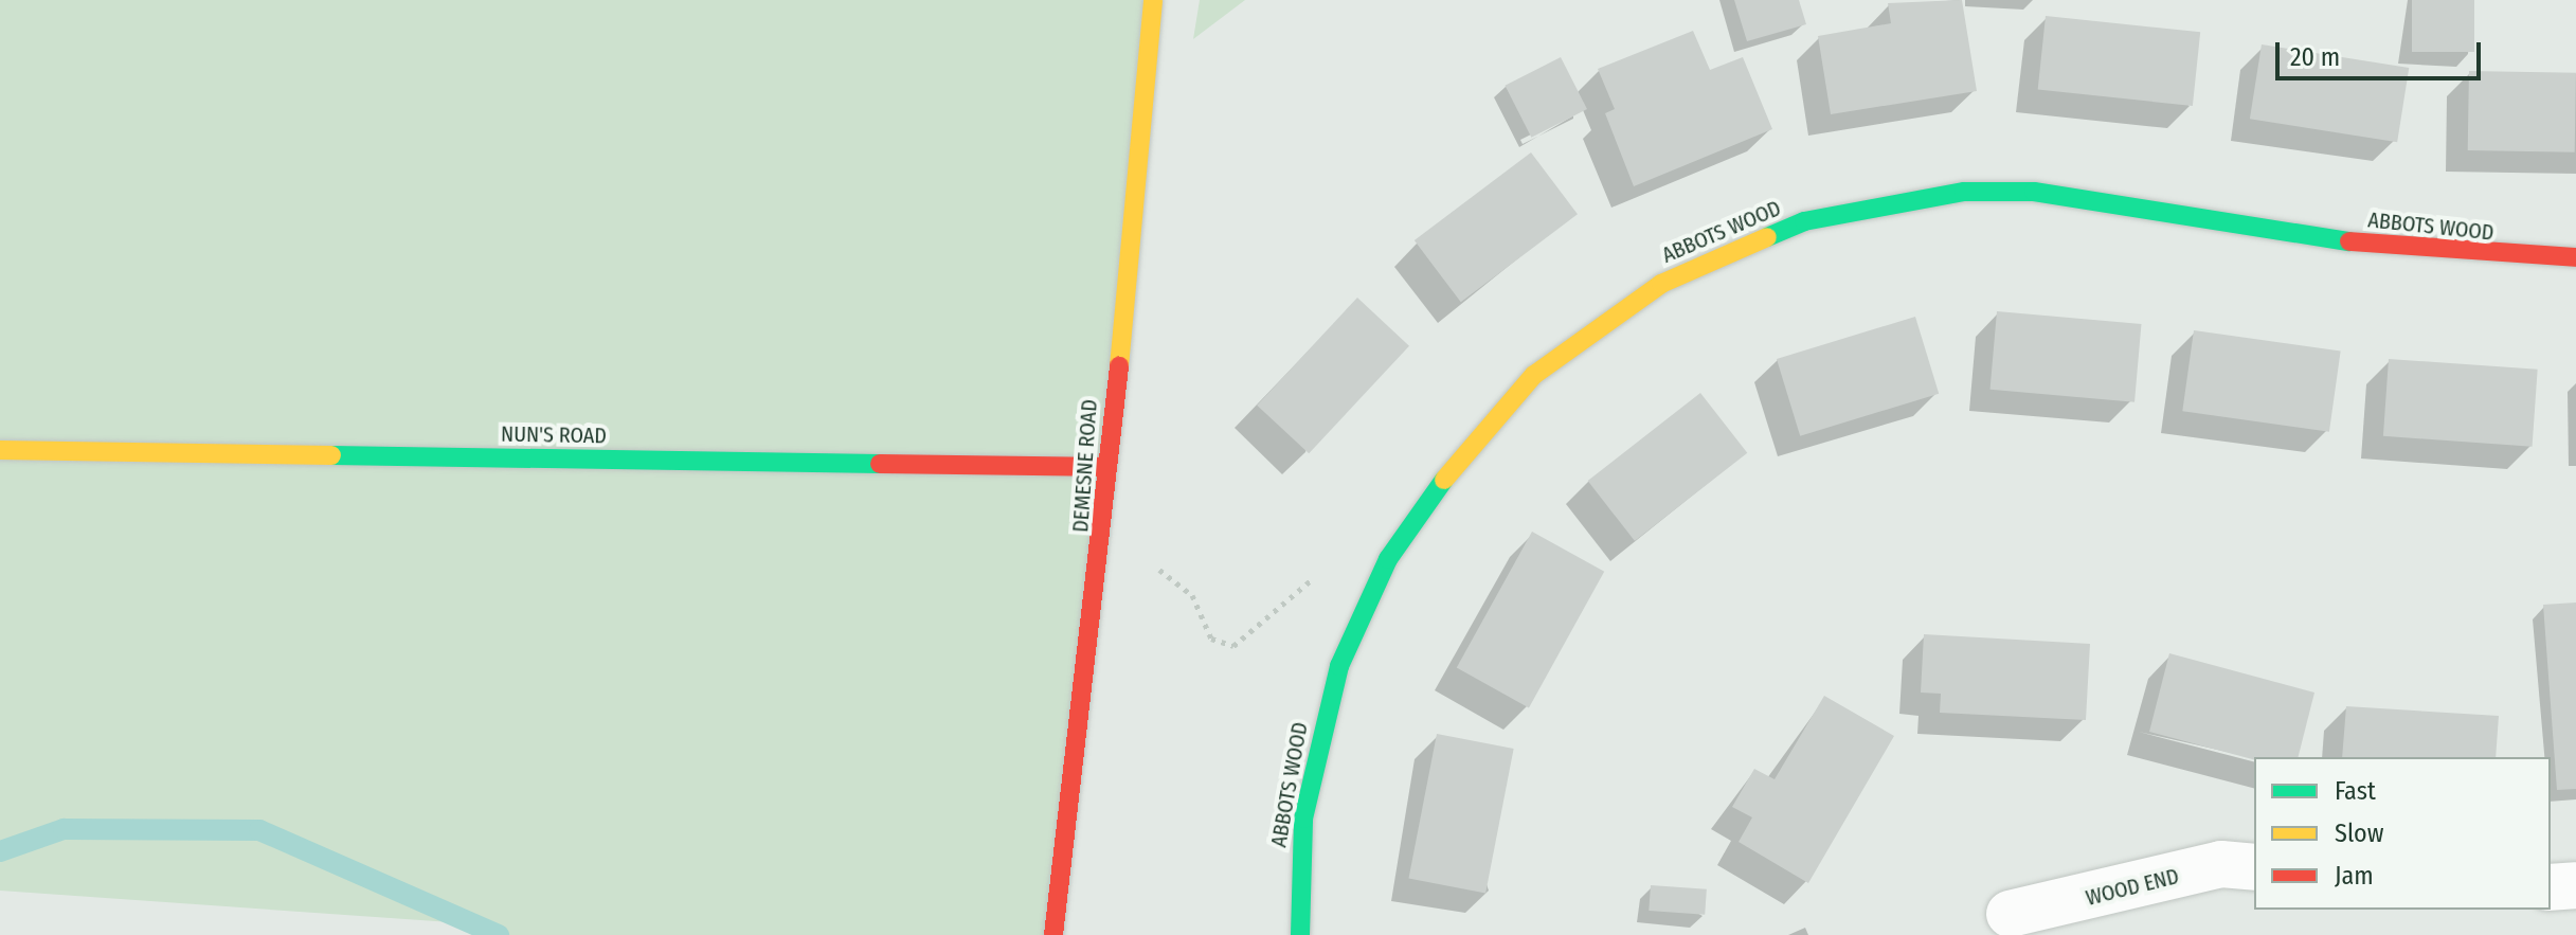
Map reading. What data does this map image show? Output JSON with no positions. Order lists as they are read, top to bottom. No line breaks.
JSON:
{"streets":{"street":["ABBOTS WOOD","NUN'S ROAD","DEMESNE ROAD","WOOD END"]},"crossings":[["NUN'S ROAD","DEMESNE ROAD"]],"legend":["Fast","Slow","Jam"],"scale_bar":"20 m"}
